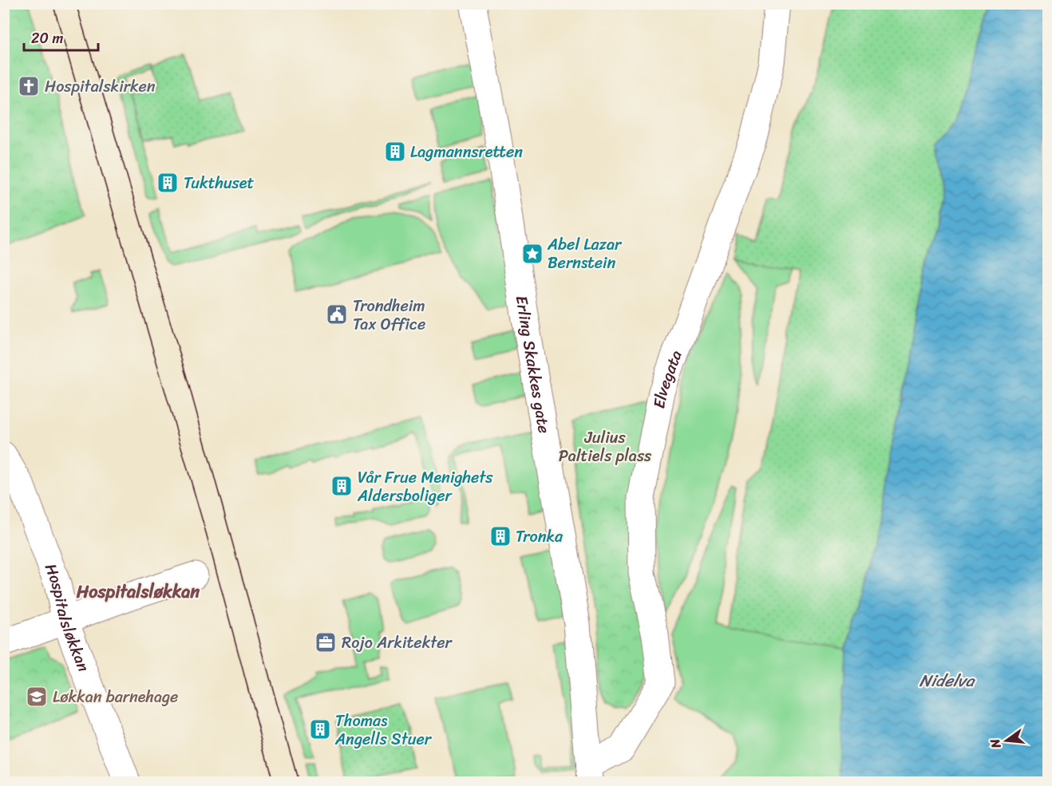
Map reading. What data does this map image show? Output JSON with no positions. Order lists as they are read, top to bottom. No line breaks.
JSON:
{"streets":{"street":["Erling Skakkes gate","Elvegata","Hospitalsløkkan"]},"crossings":[["Erling Skakkes gate","Elvegata"]],"districts":["Hospitalsløkkan"],"water":["Nidelva"],"parks":["Julius Paltiels plass"],"places":{"church":["Hospitalskirken"],"building":["Lagmannsretten","Tukthuset","Vår Frue Menighets Aldersboliger","Tronka","Thomas Angells Stuer"],"place":["Abel Lazar Bernstein"],"public building":["Trondheim Tax Office"],"office":["Rojo Arkitekter"],"school or university":["Løkkan barnehage"]},"scale_bar":"20 m","north":"left"}
